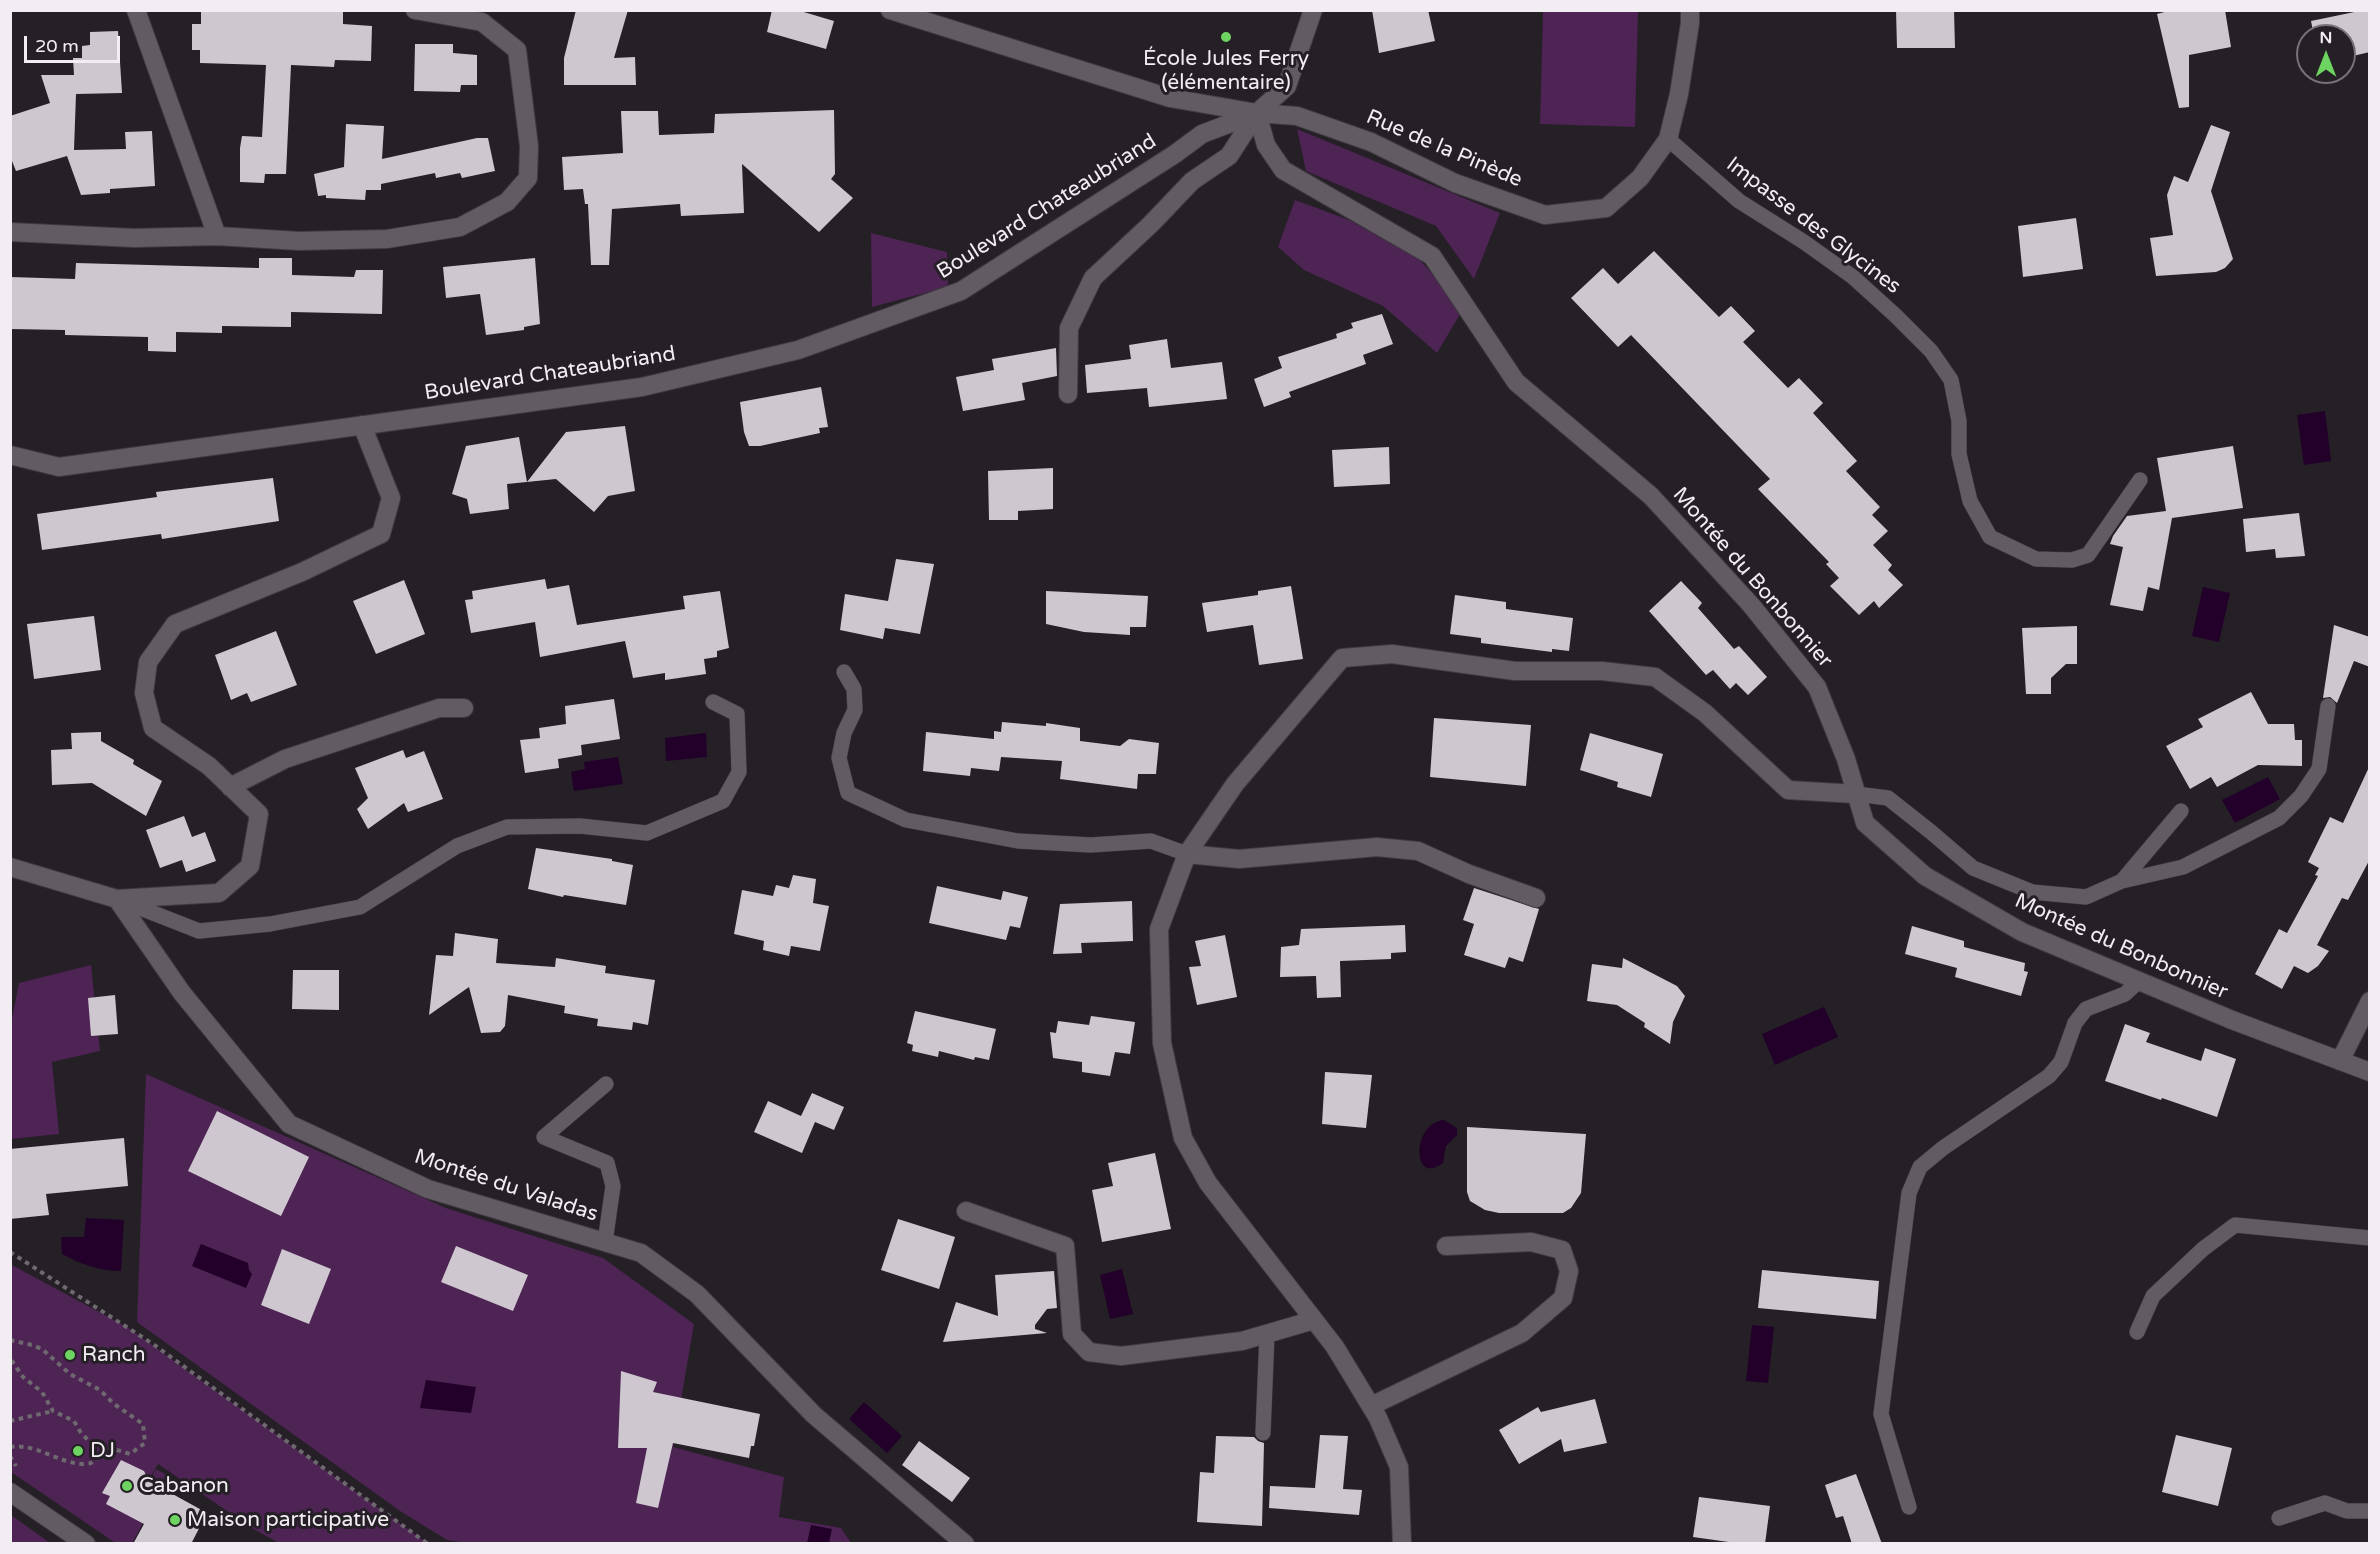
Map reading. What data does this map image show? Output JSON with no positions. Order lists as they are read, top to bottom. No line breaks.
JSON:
{"streets":{"street":["Rue de la Pinède","Boulevard Chateaubriand","Montée du Bonbonnier","Montée du Valadas"],"lane":["Impasse des Glycines"]},"crossings":[["Rue de la Pinède","Boulevard Chateaubriand"],["Rue de la Pinède","Impasse des Glycines"],["Rue de la Pinède","Montée du Bonbonnier"],["Boulevard Chateaubriand","Montée du Bonbonnier"]],"places":["École Jules Ferry (élémentaire)","Ranch","DJ","Cabanon","Maison participative"],"scale_bar":"20 m","north":"top"}
